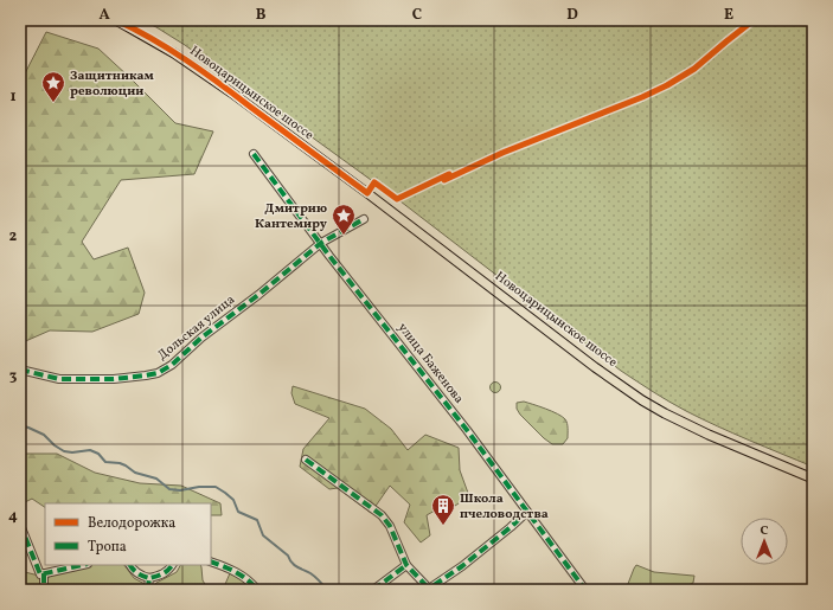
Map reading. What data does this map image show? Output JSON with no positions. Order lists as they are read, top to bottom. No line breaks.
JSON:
{"streets":{"main road":["Новоцарицынское шоссе"],"street":["Дольская улица","улица Баженова"]},"crossings":[["Дольская улица","улица Баженова"]],"places":{"place":["Защитникам революции","Дмитрию Кантемиру"],"building":["Школа пчеловодства"]},"legend":["Велодорожка","Тропа"],"north":"top","grid":{"columns":["A","B","C","D","E"],"rows":["1","2","3","4"]}}
